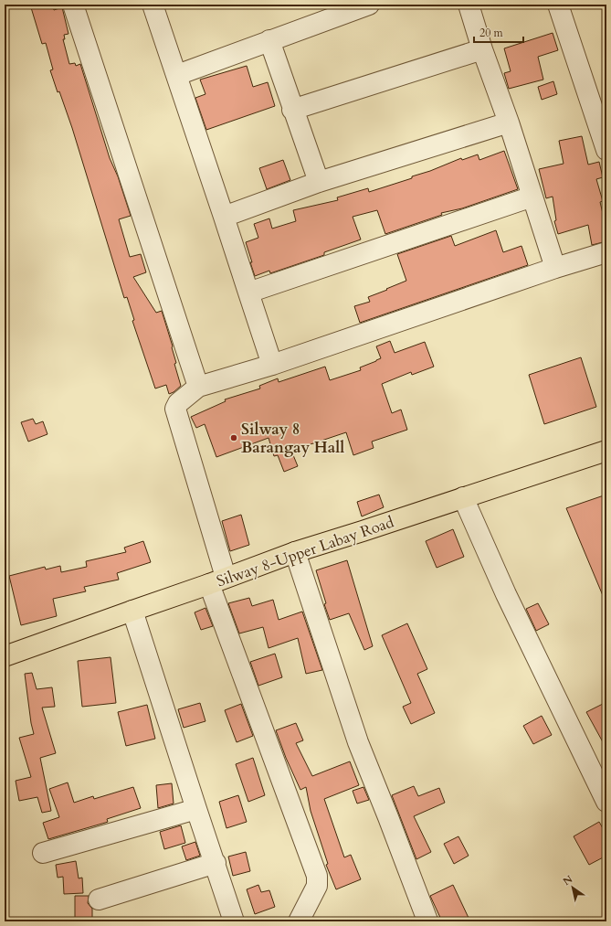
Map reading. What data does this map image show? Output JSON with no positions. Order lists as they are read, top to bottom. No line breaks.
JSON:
{"streets":{"main road":["Silway 8-Upper Labay Road"]},"places":["Silway 8 Barangay Hall"],"scale_bar":"20 m","north":"top left"}
